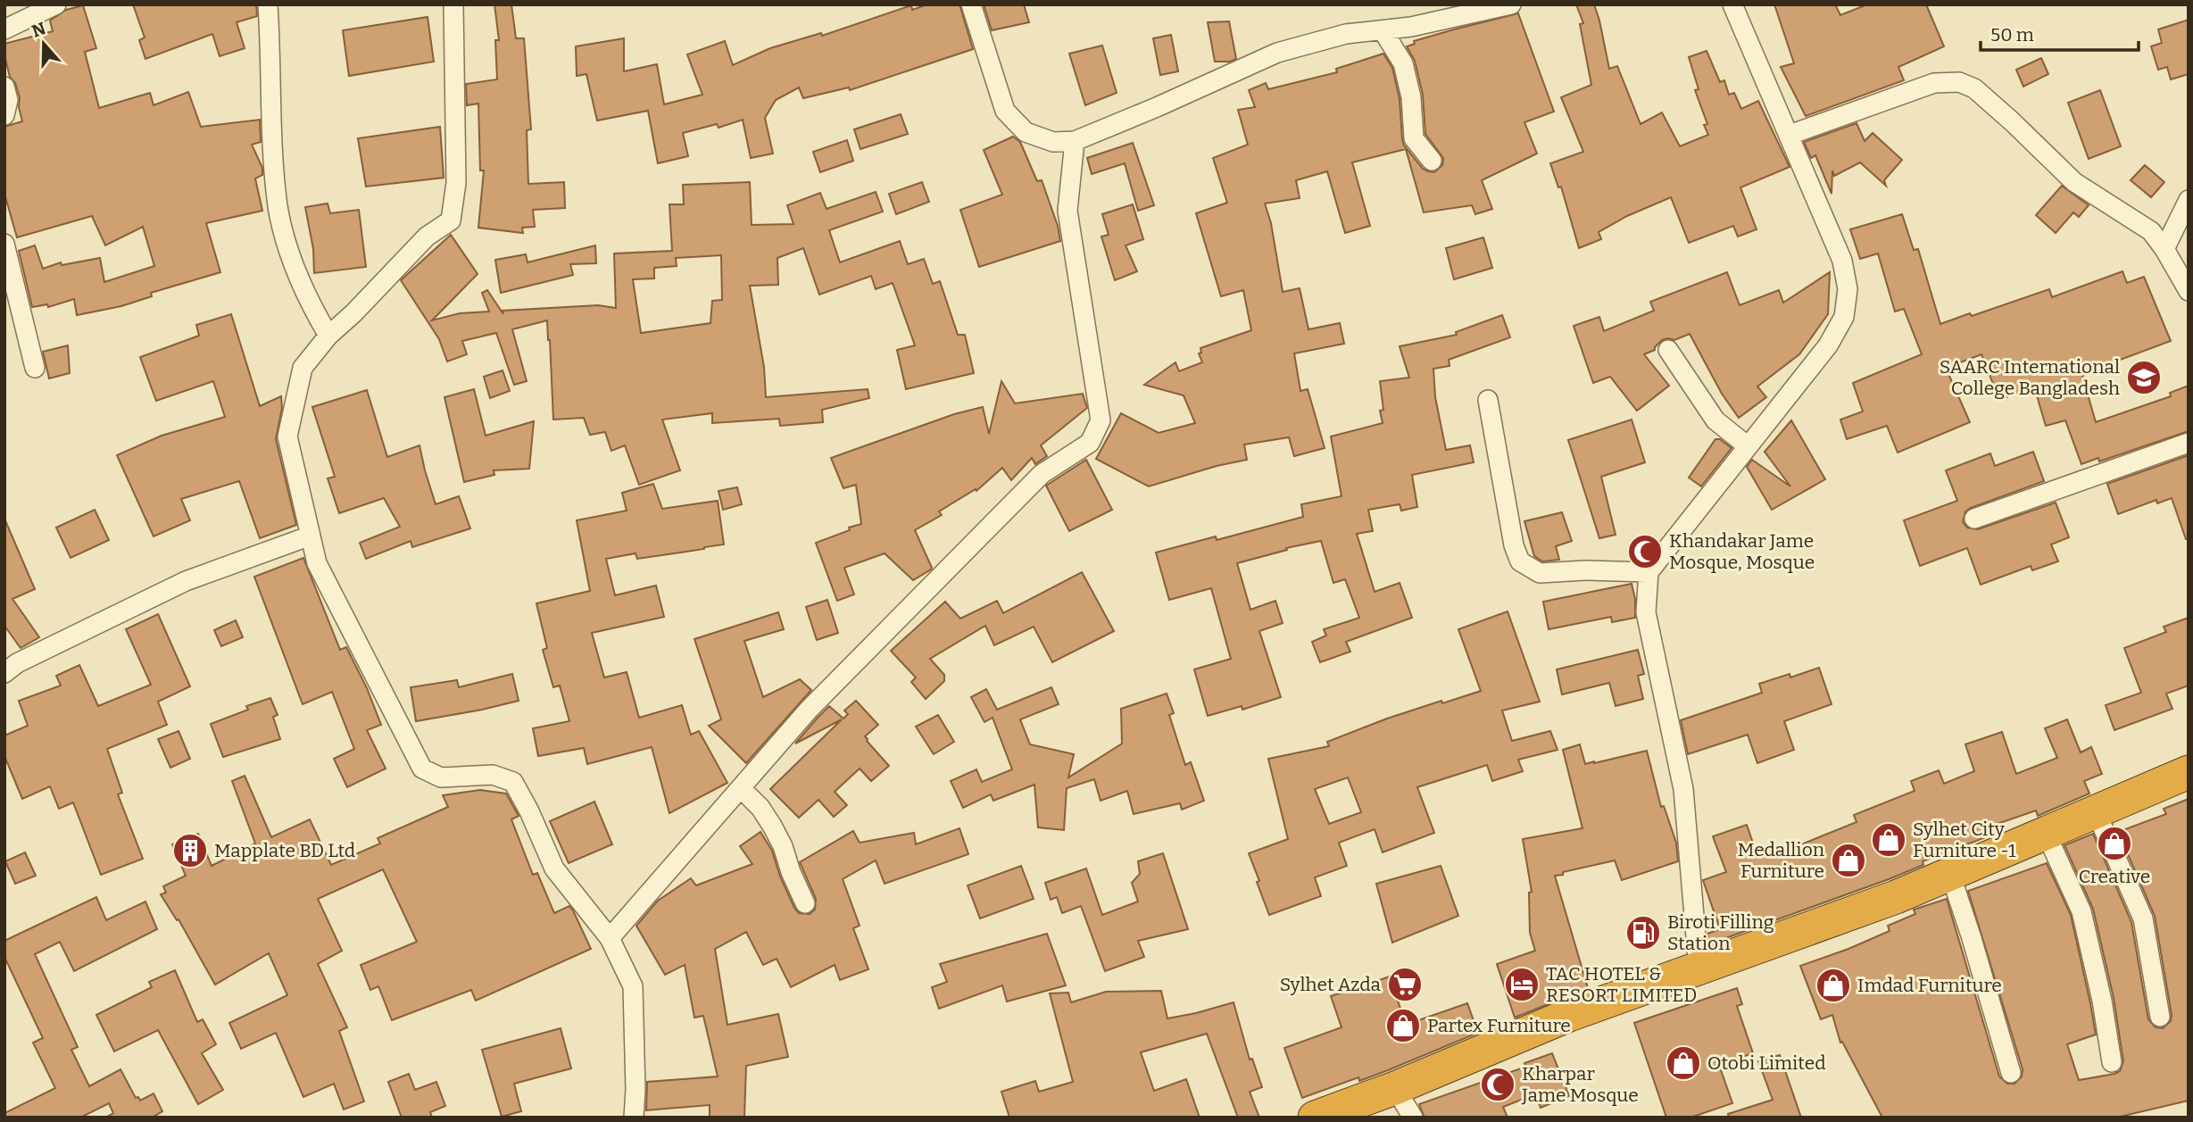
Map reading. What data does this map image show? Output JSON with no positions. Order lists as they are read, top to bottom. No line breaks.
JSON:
{"places":{"school or university":["SAARC International College Bangladesh"],"mosque":["Khandakar Jame Mosque, Mosque","Kharpar Jame Mosque"],"shop":["Sylhet City Furniture -1","Creative","Medallion Furniture","Imdad Furniture","Partex Furniture","Otobi Limited"],"building":["Mapplate BD Ltd"],"fuel station":["Biroti Filling Station"],"supermarket":["Sylhet Azda"],"hotel":["TAC HOTEL & RESORT LIMITED"]},"scale_bar":"50 m","north":"top"}
